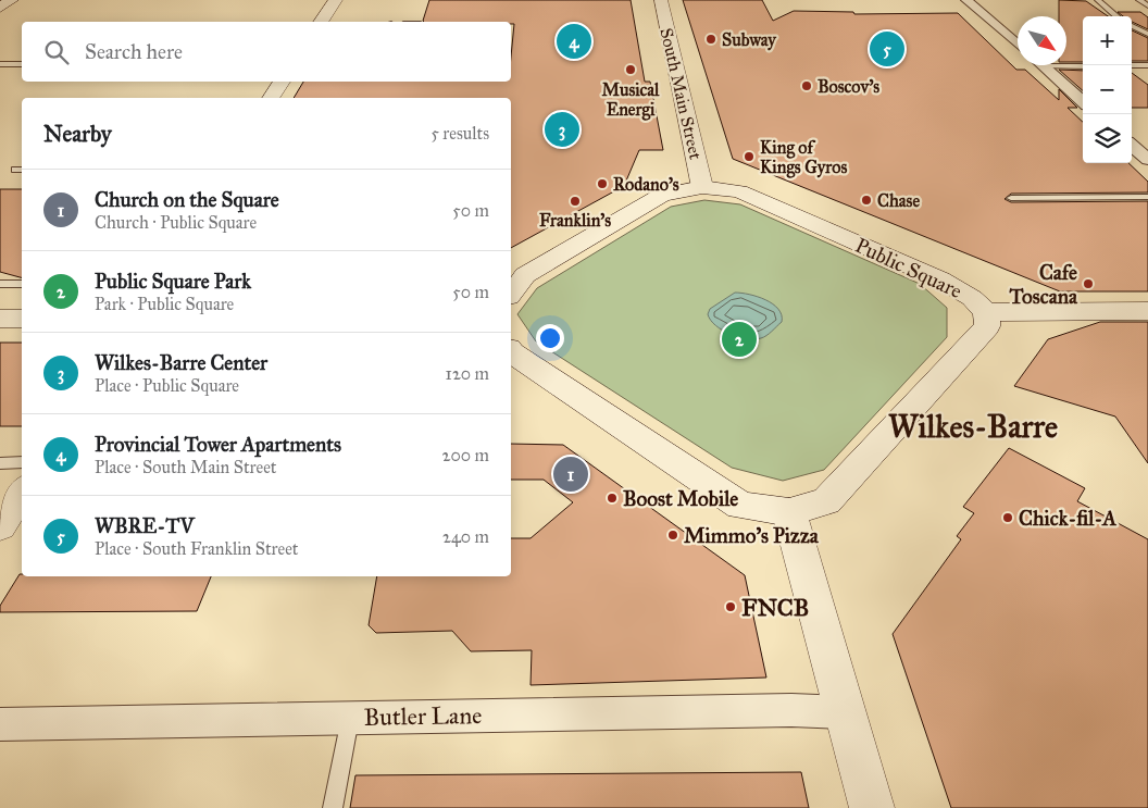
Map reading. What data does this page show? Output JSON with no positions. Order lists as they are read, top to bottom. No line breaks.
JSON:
{"streets":{"main road":["South Main Street","Public Square"],"street":["Butler Lane"]},"crossings":[["South Main Street","Public Square"]],"districts":["Wilkes-Barre"],"places":["Subway","Musical Energi","Boscov's","King of Kings Gyros","Rodano's","Chase","Franklin's","Cafe Toscana","Boost Mobile","Chick-fil-A","Mimmo's Pizza","FNCB"],"north":"bottom right","page":{"map_buttons":["+","−"],"pins":["4","5","3","2","1"],"search":"Search here","heading":["Nearby","5 results"],"list":[{"mark":"1","name":"Church on the Square","note":"Church · Public Square","value":"50 m"},{"mark":"2","name":"Public Square Park","note":"Park · Public Square","value":"50 m"},{"mark":"3","name":"Wilkes-Barre Center","note":"Place · Public Square","value":"120 m"},{"mark":"4","name":"Provincial Tower Apartments","note":"Place · South Main Street","value":"200 m"},{"mark":"5","name":"WBRE-TV","note":"Place · South Franklin Street","value":"240 m"}]}}
